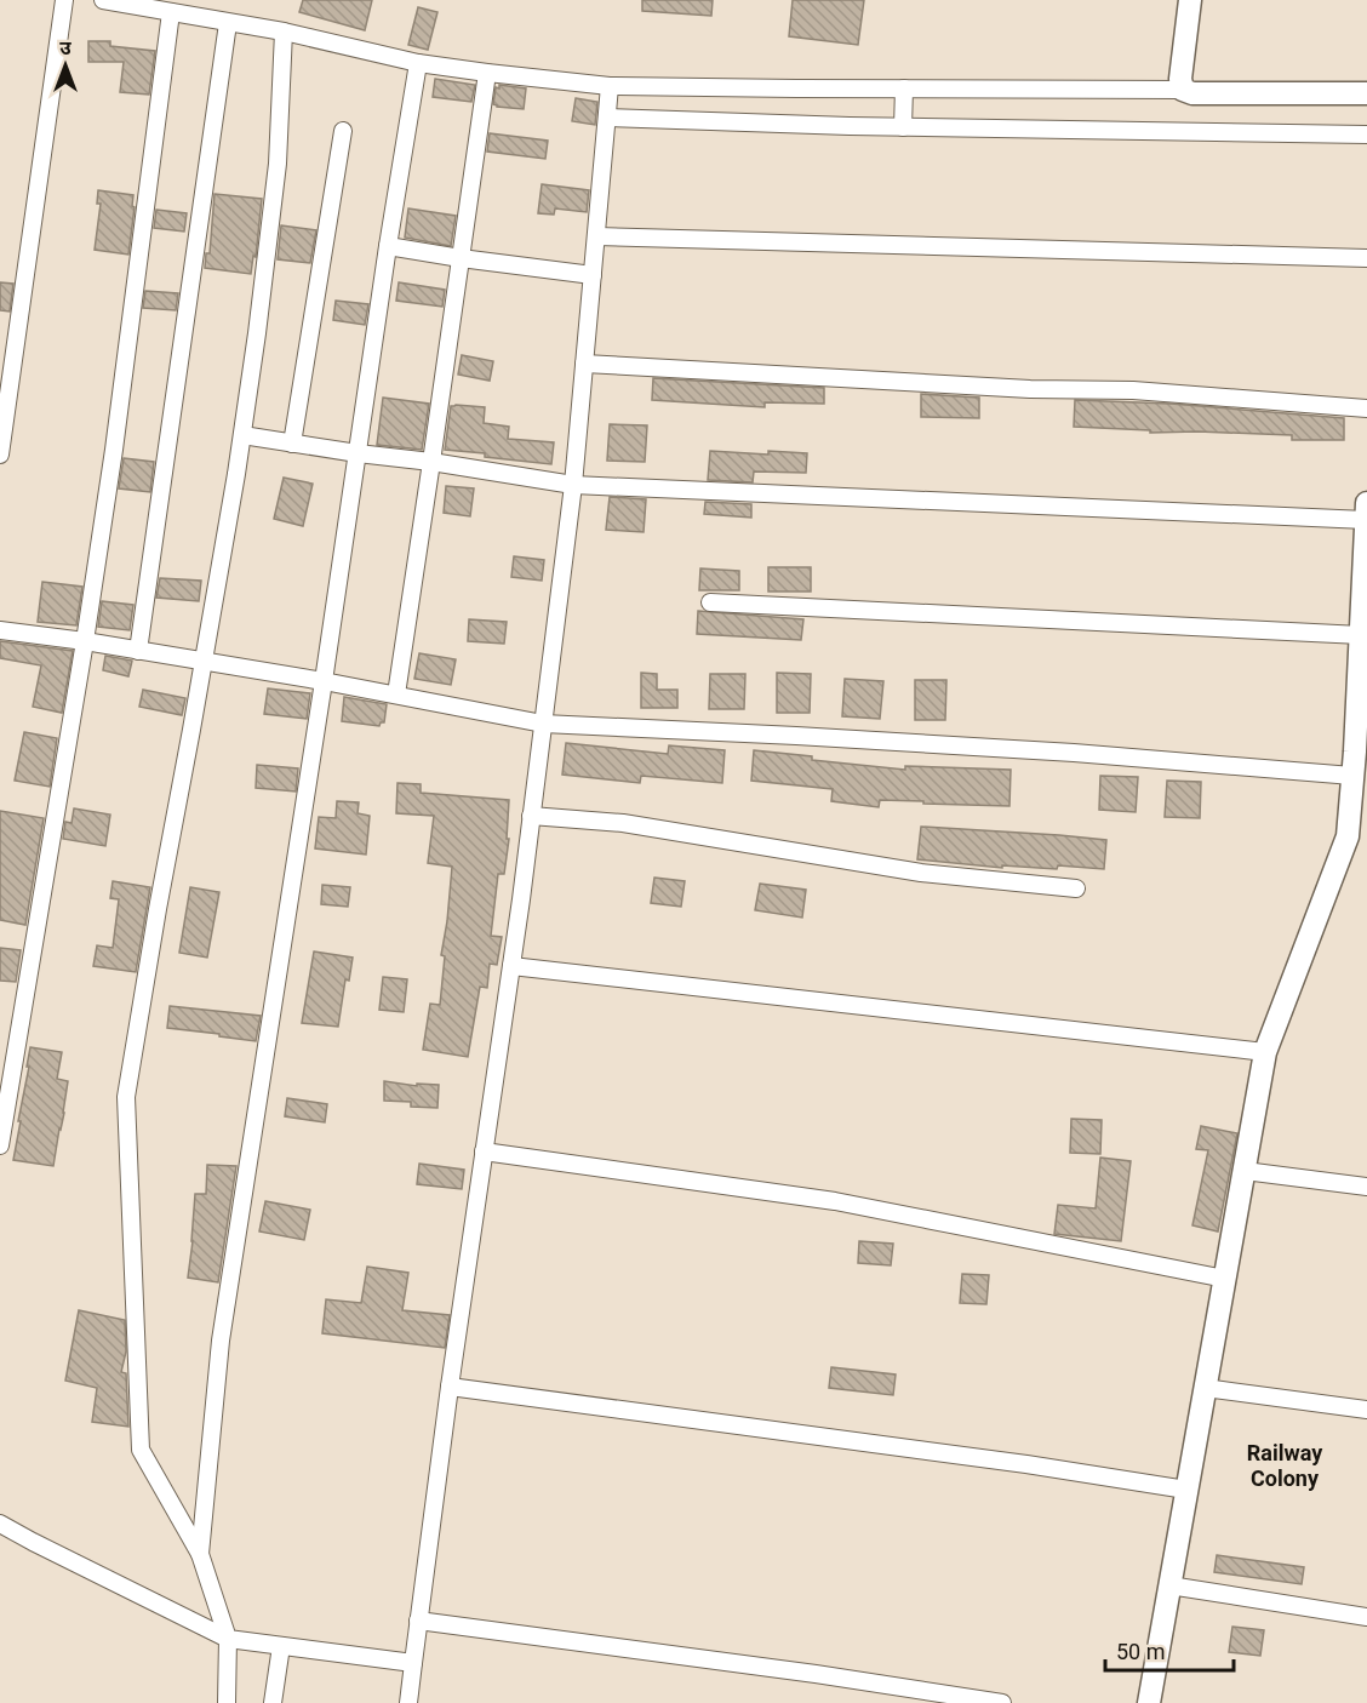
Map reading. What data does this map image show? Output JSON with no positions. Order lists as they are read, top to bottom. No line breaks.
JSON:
{"districts":["Railway Colony"],"scale_bar":"50 m","north":"top"}
